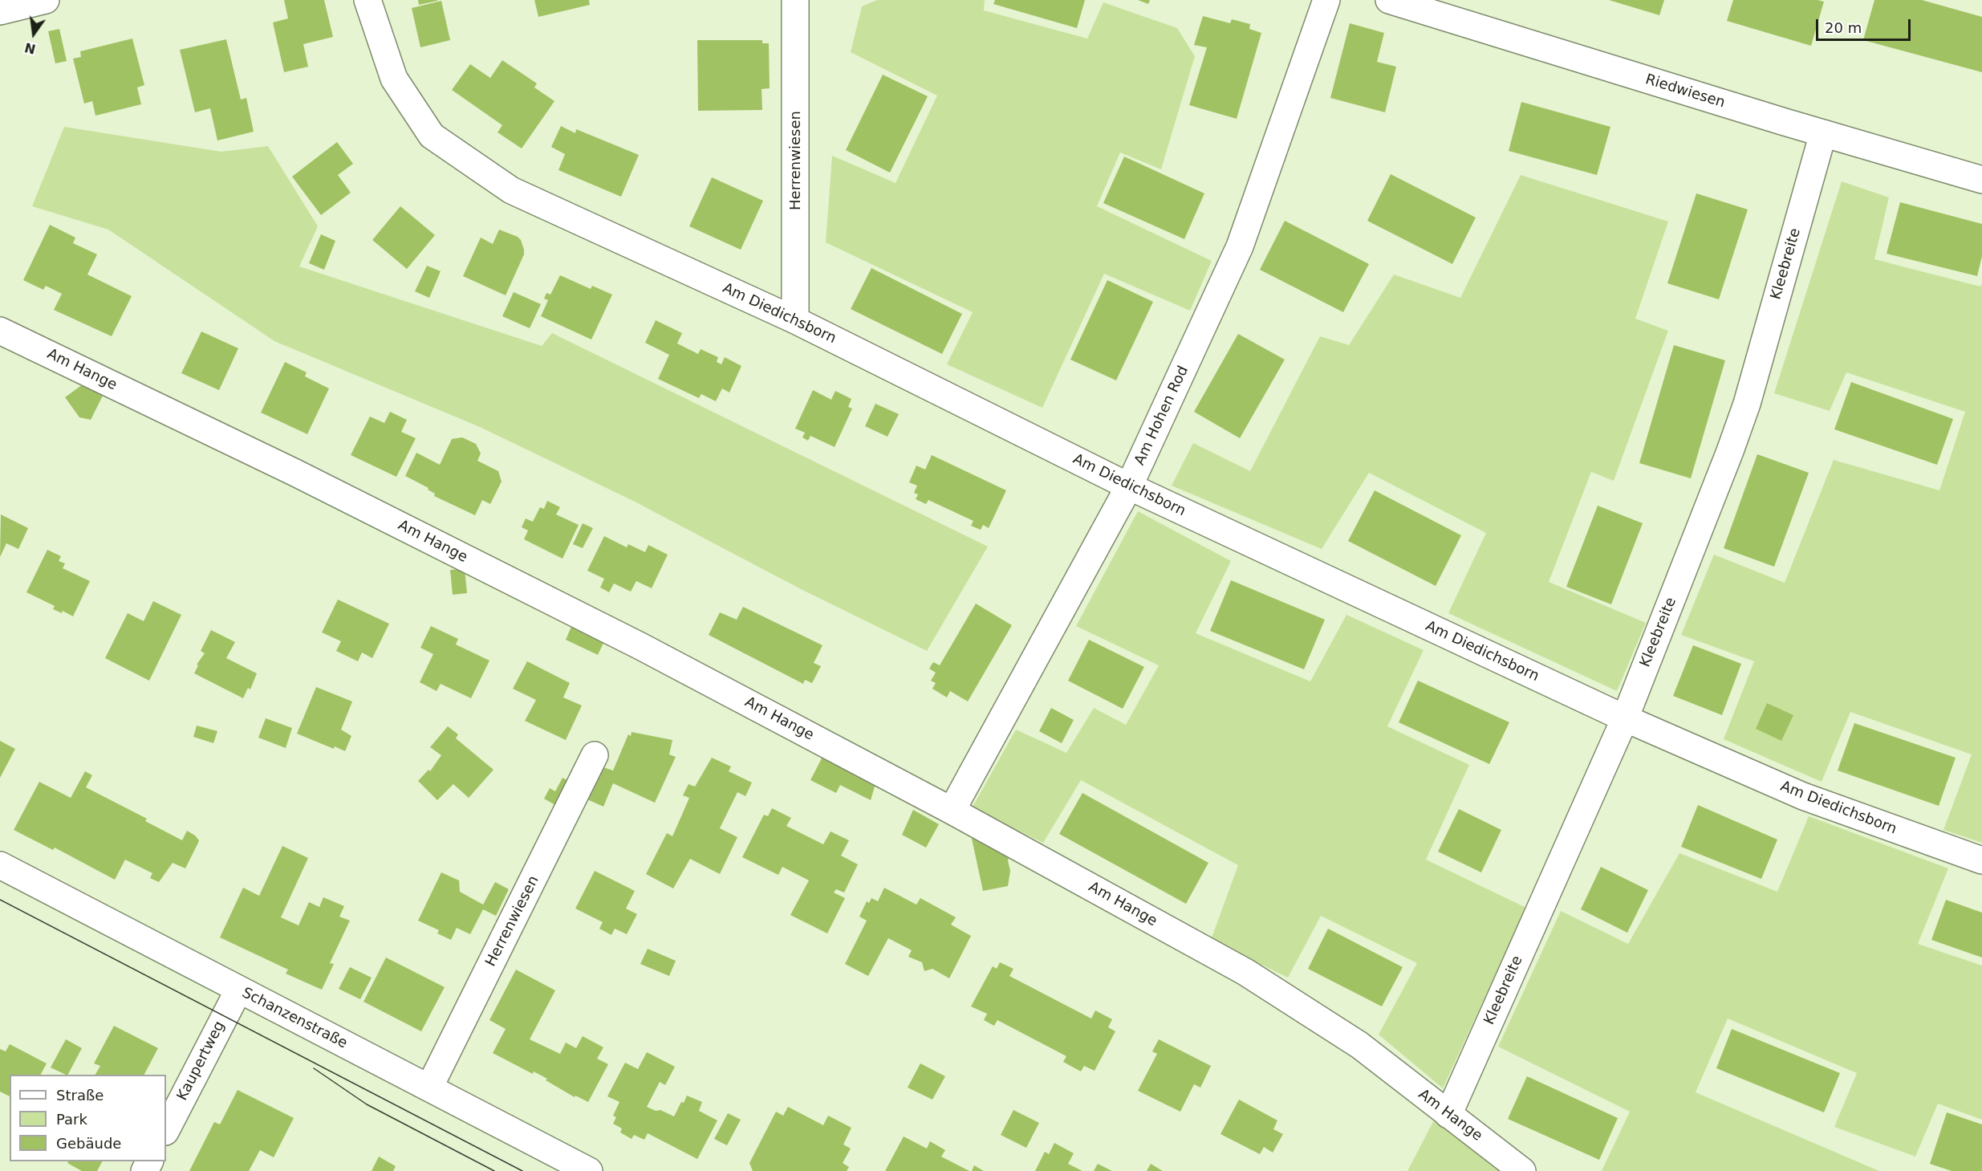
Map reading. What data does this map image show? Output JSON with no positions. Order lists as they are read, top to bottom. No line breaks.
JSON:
{"streets":{"street":["Riedwiesen","Herrenwiesen","Kleebreite","Am Diedichsborn","Am Hange","Am Hohen Rod","Schanzenstraße","Kaupertweg"]},"crossings":[["Riedwiesen","Kleebreite"],["Herrenwiesen","Am Diedichsborn"],["Herrenwiesen","Schanzenstraße"],["Kleebreite","Am Diedichsborn"],["Kleebreite","Am Hange"],["Am Diedichsborn","Am Hohen Rod"],["Am Hange","Am Hohen Rod"],["Schanzenstraße","Kaupertweg"]],"legend":["Straße","Park","Gebäude"],"scale_bar":"20 m","north":"bottom"}
